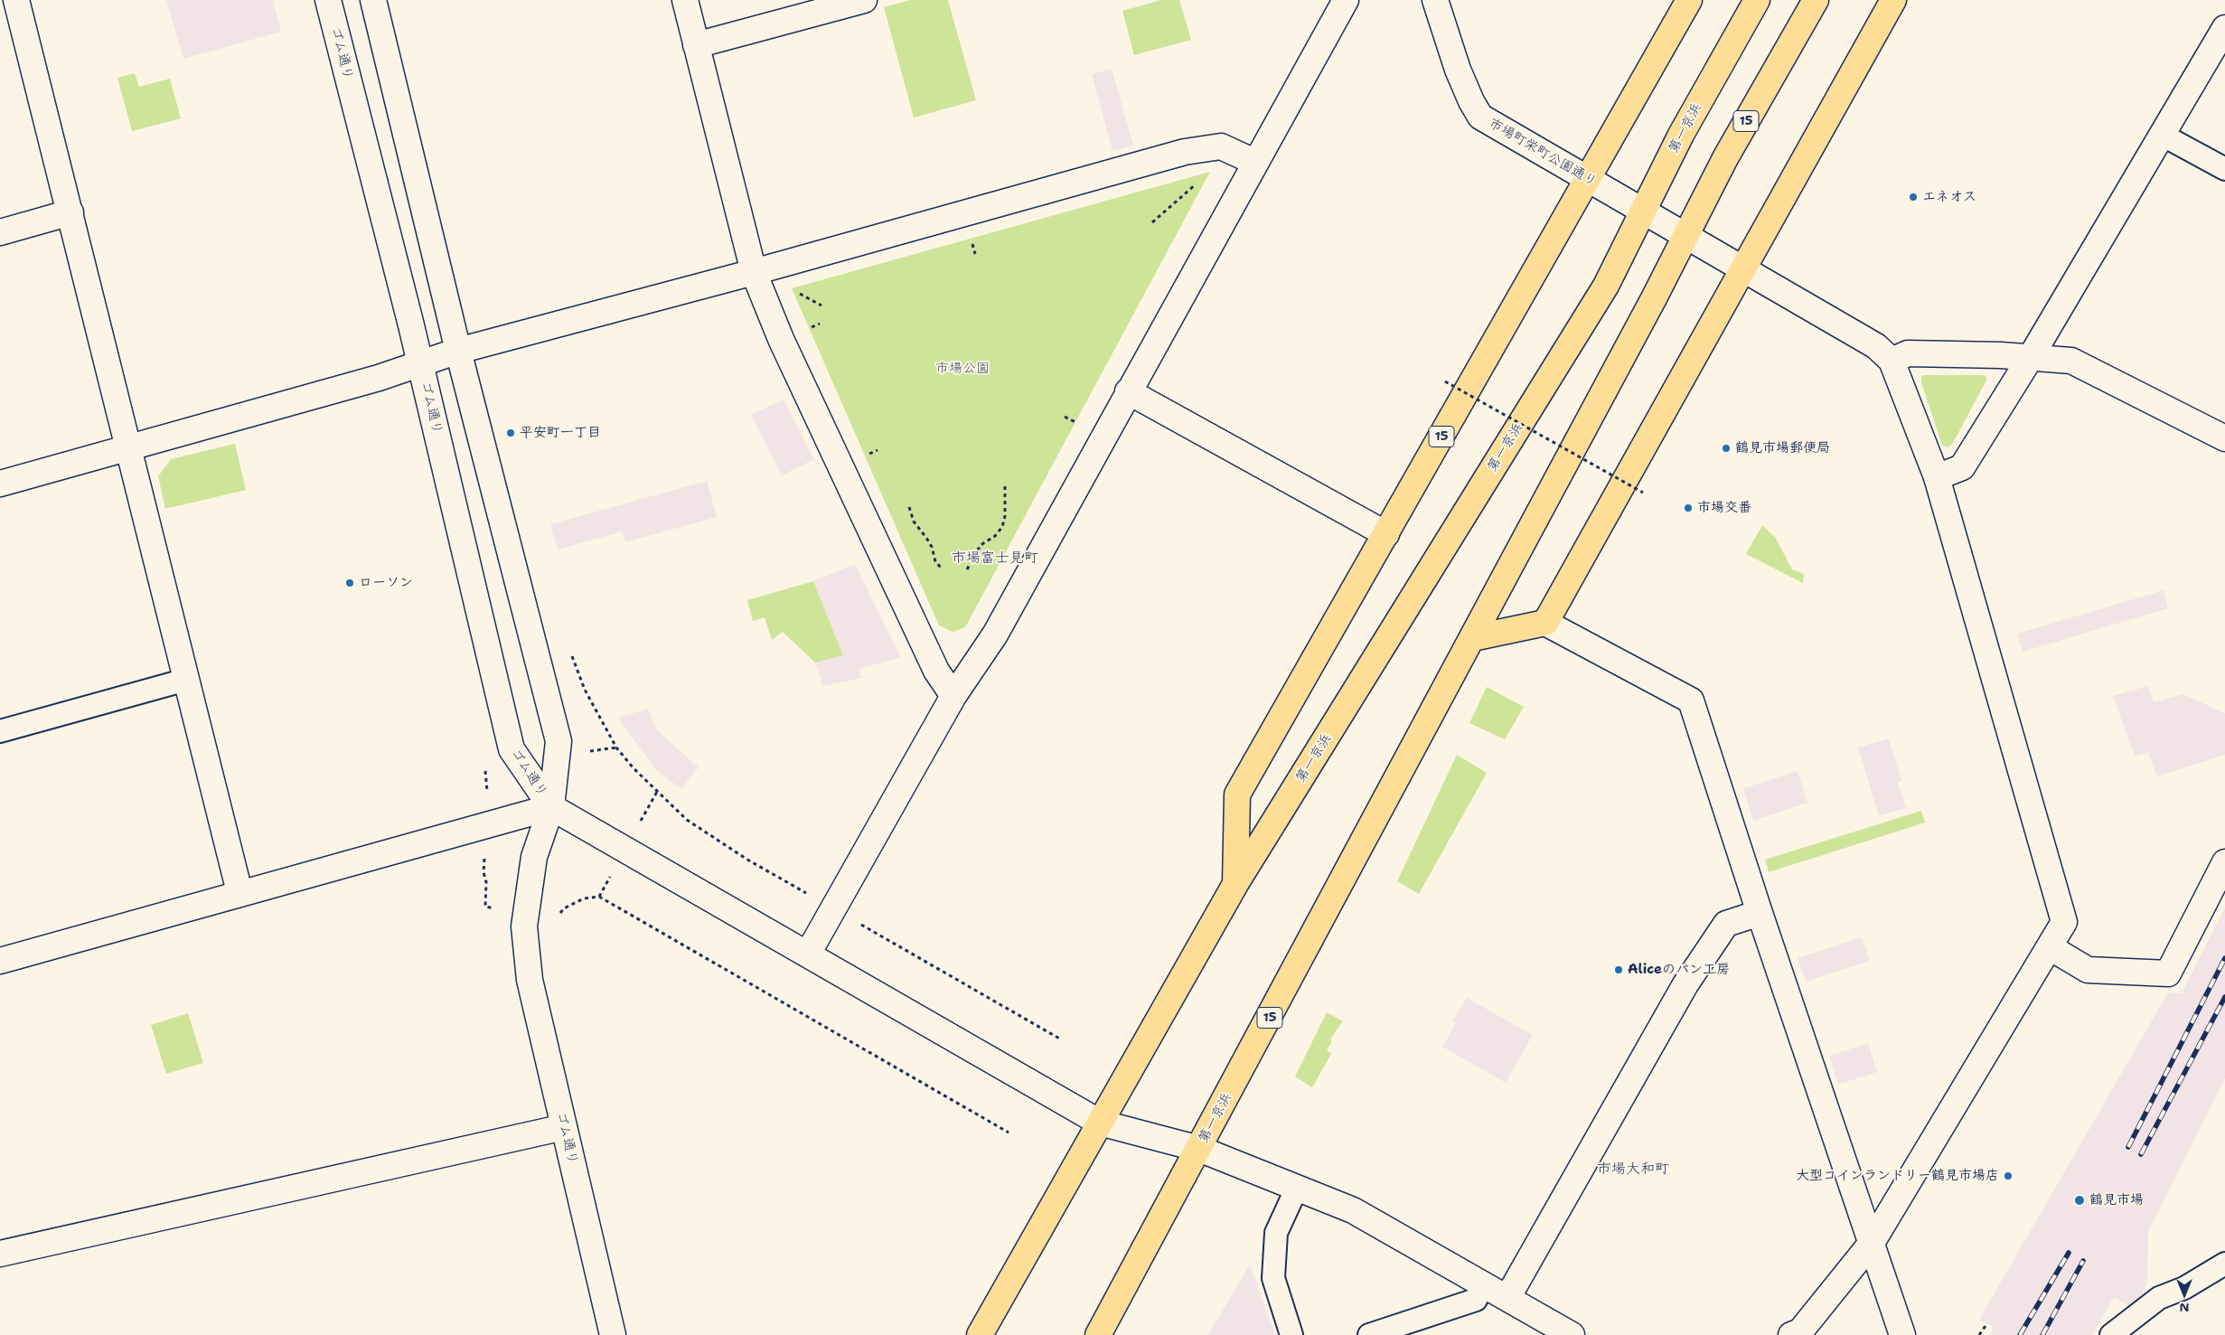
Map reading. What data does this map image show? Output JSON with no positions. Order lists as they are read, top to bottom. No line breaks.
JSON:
{"streets":{"highway":["15","第一京浜"],"street":["ゴム通り","市場町栄町公園通り"]},"crossings":[["第一京浜","市場町栄町公園通り"]],"districts":["市場富士見町","市場大和町"],"parks":["市場公園"],"places":["エネオス","平安町一丁目","鶴見市場郵便局","市場交番","ローソン","Aliceのパン工房","大型コインランドリー鶴見市場店","鶴見市場"],"north":"bottom"}
